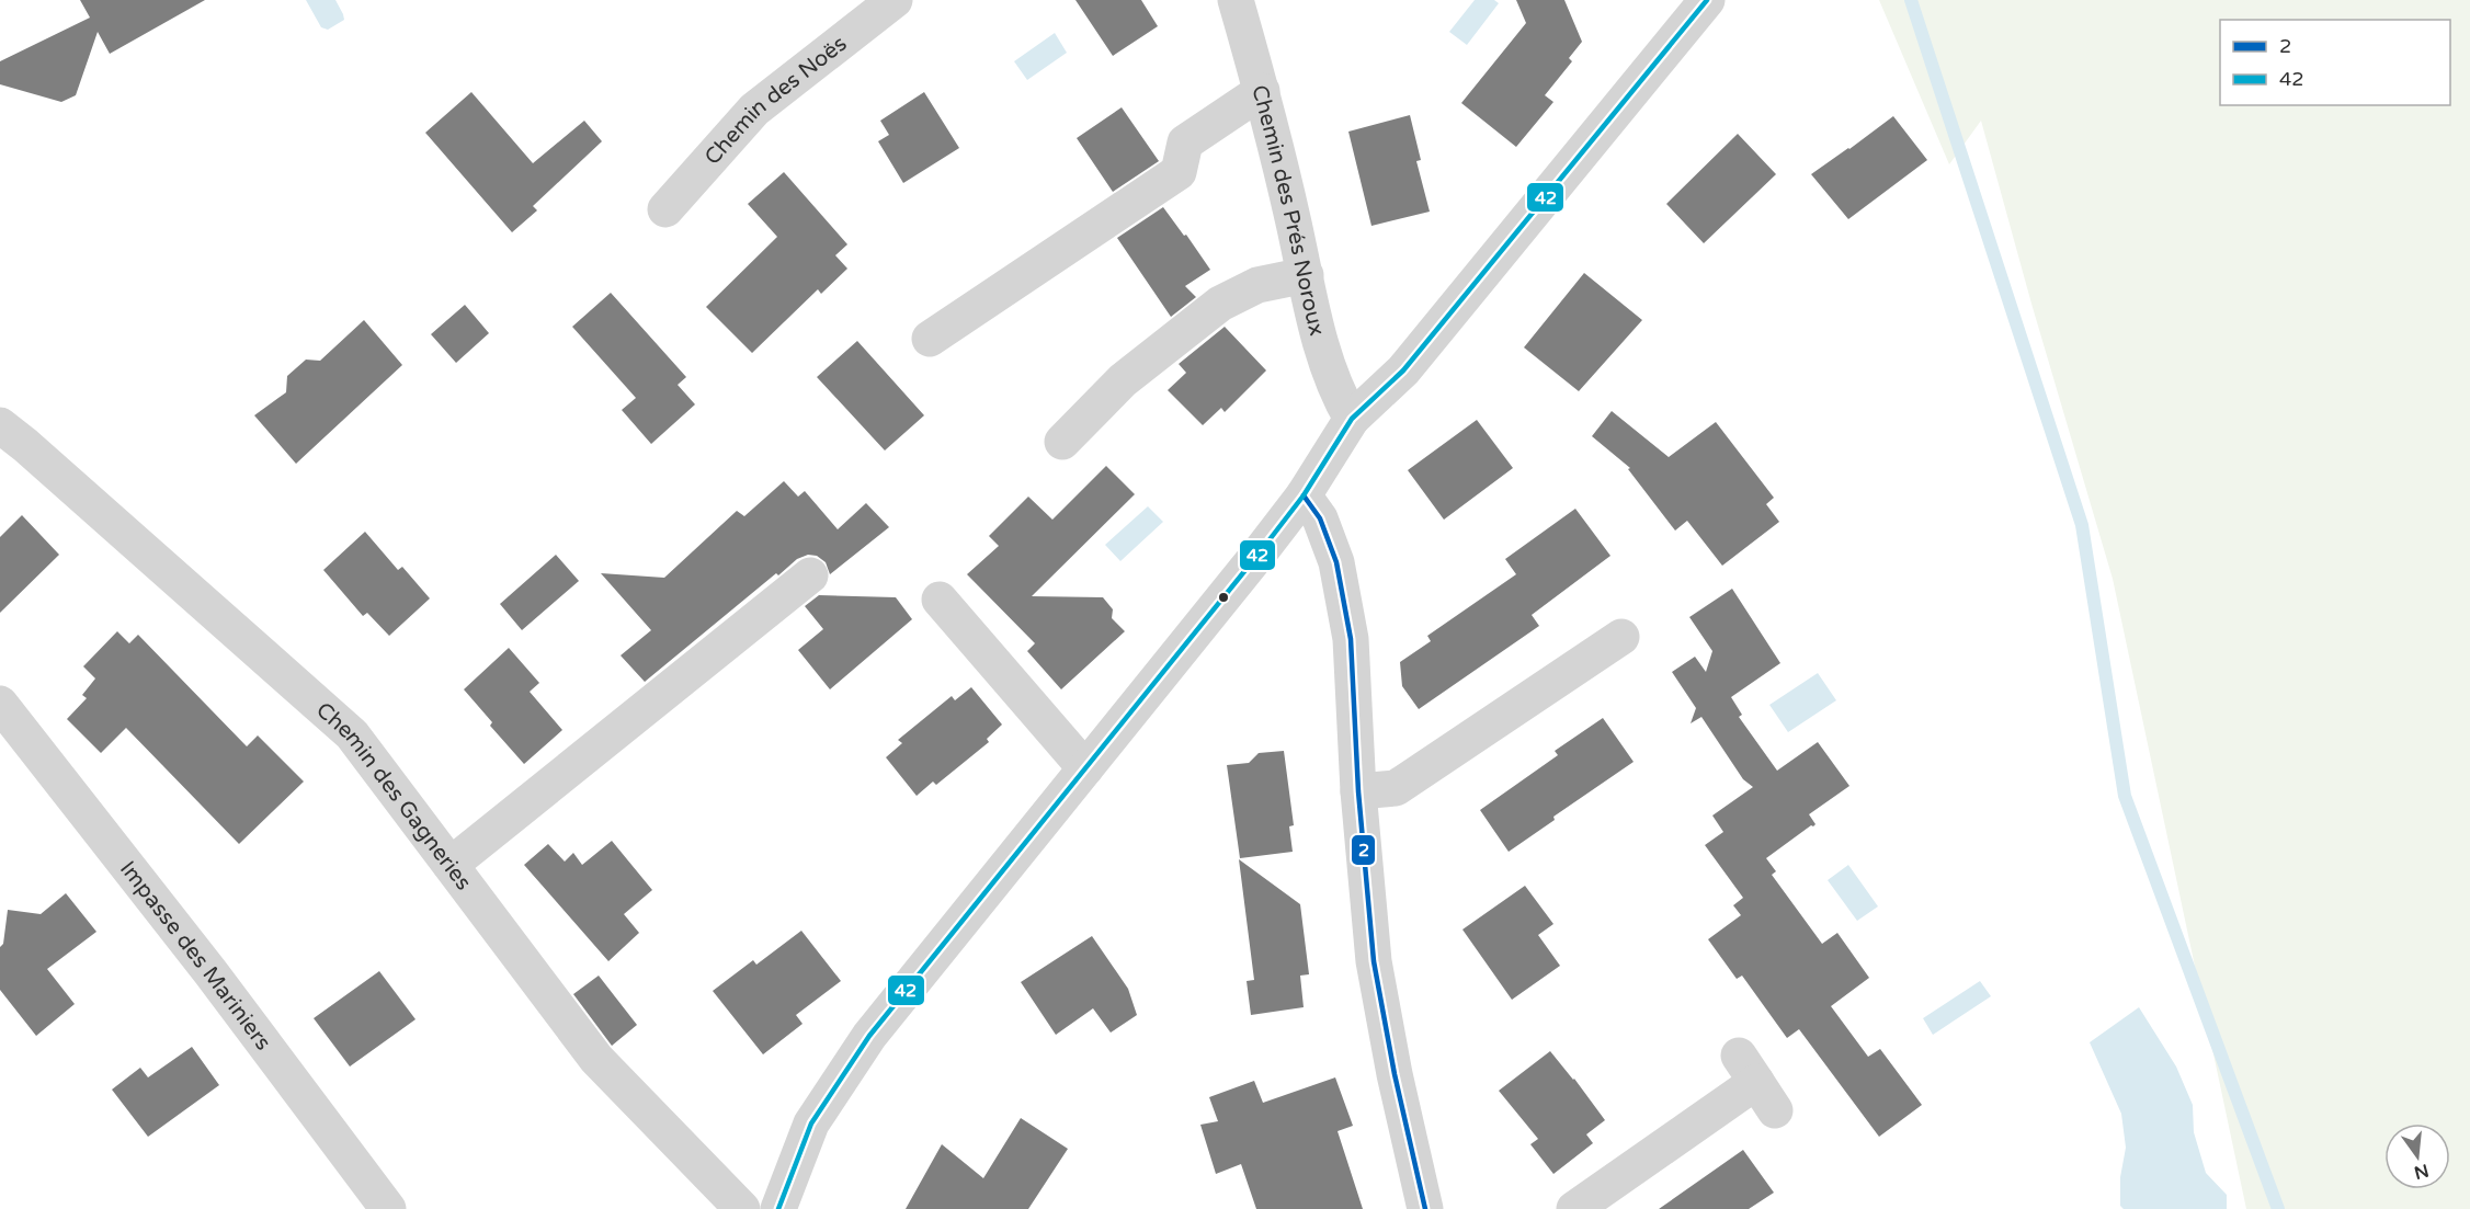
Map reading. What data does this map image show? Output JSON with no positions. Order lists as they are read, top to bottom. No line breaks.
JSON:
{"streets":{"street":["Chemin des Noës","Chemin des Prés Noroux","Chemin des Gagneries","Impasse des Mariniers"]},"lines":["transit line 42","transit line 2"],"legend":["2","42"],"north":"bottom"}
